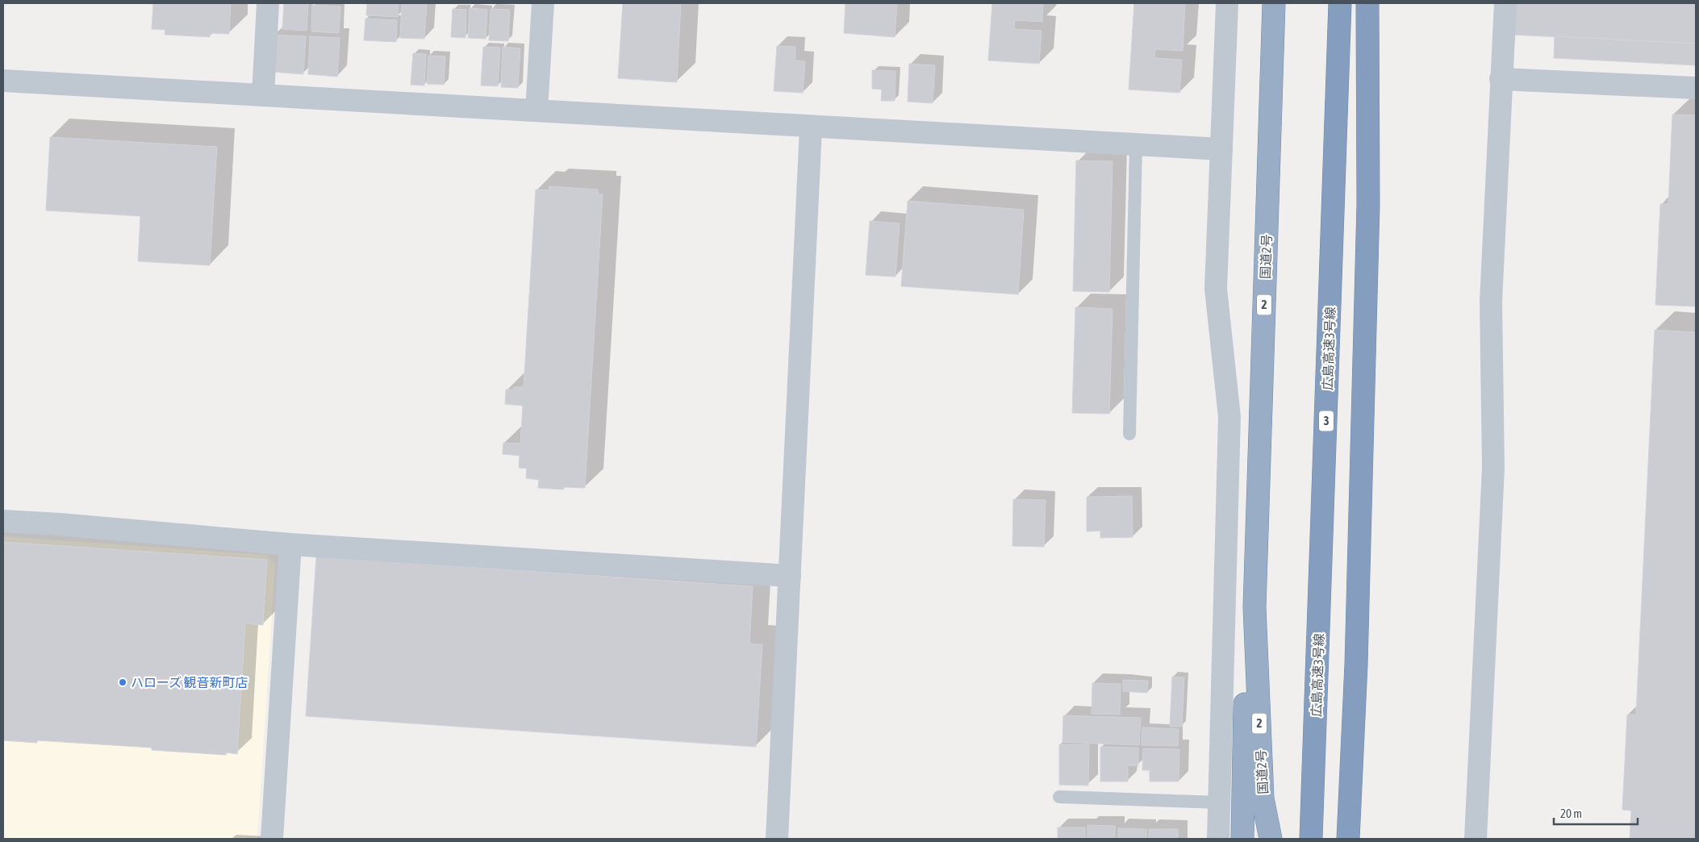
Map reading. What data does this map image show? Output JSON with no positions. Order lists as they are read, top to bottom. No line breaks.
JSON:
{"streets":{"highway":["国道2号","2","広島高速3号線","3"]},"places":["ハローズ 観音新町店"],"scale_bar":"20 m"}
